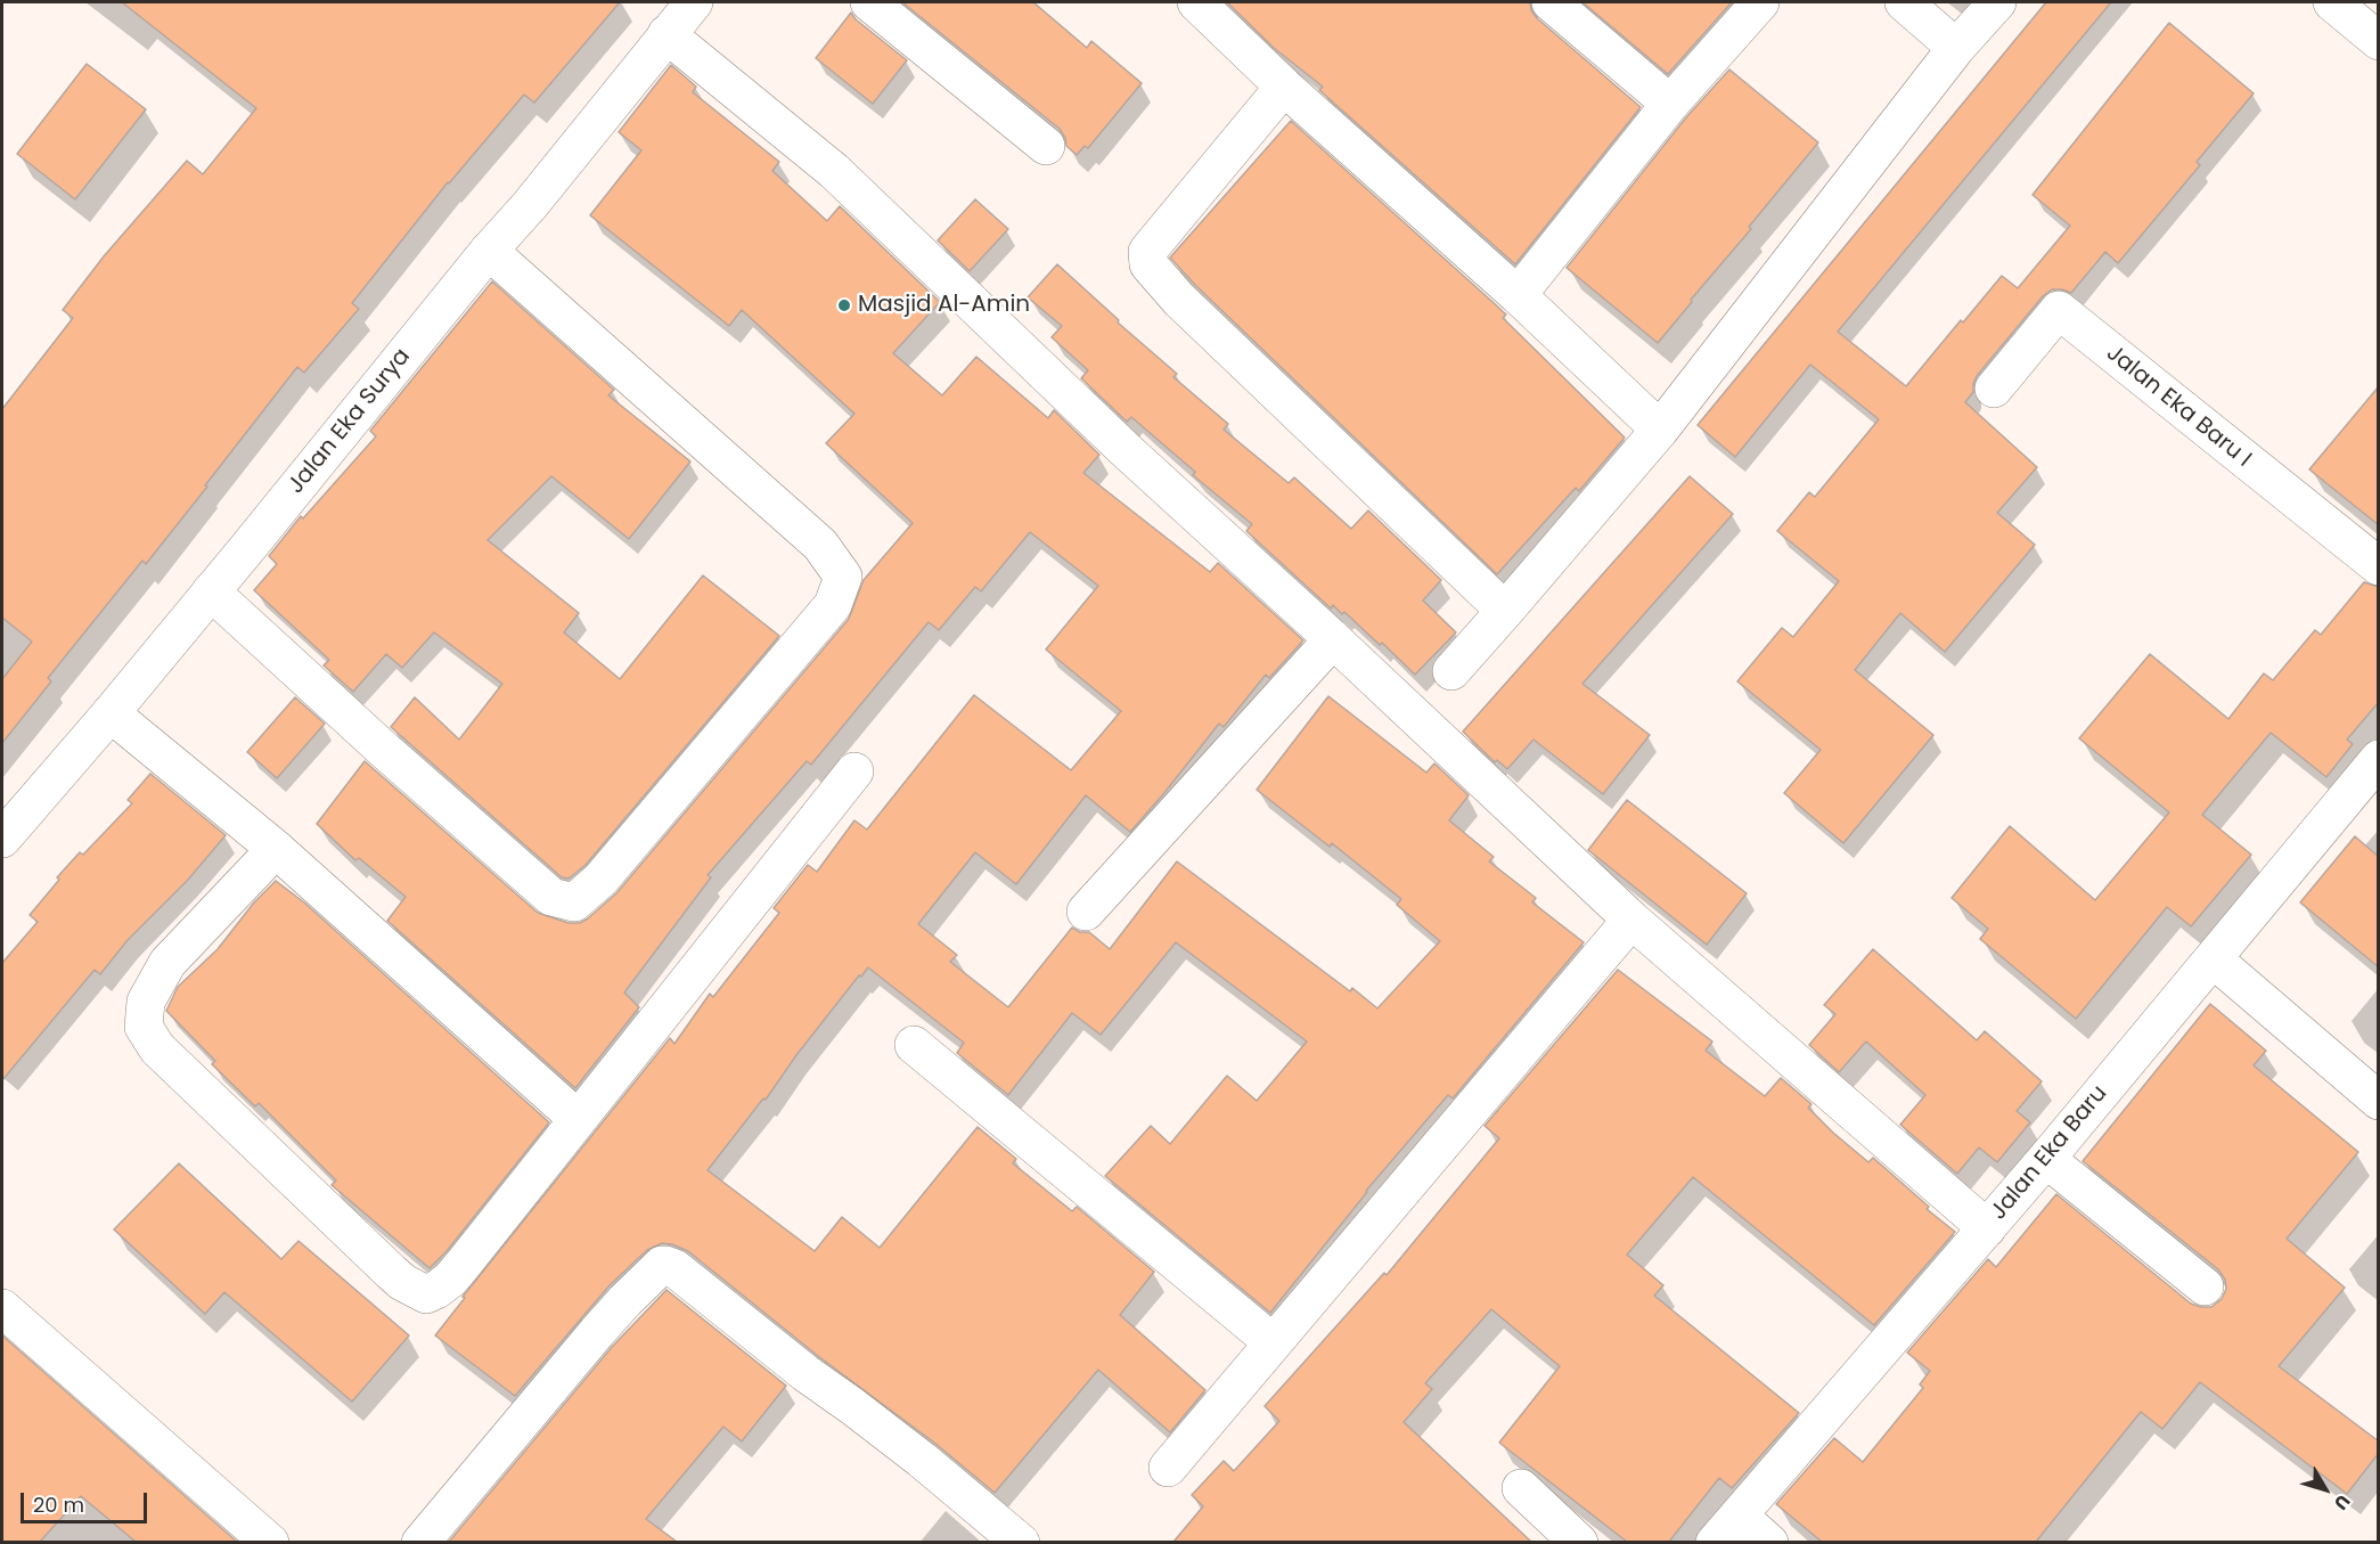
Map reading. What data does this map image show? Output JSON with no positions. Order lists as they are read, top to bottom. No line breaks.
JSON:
{"streets":{"street":["Jalan Eka Baru I","Jalan Eka Surya","Jalan Eka Baru"]},"places":["Masjid Al-Amin"],"scale_bar":"20 m","north":"bottom right"}
